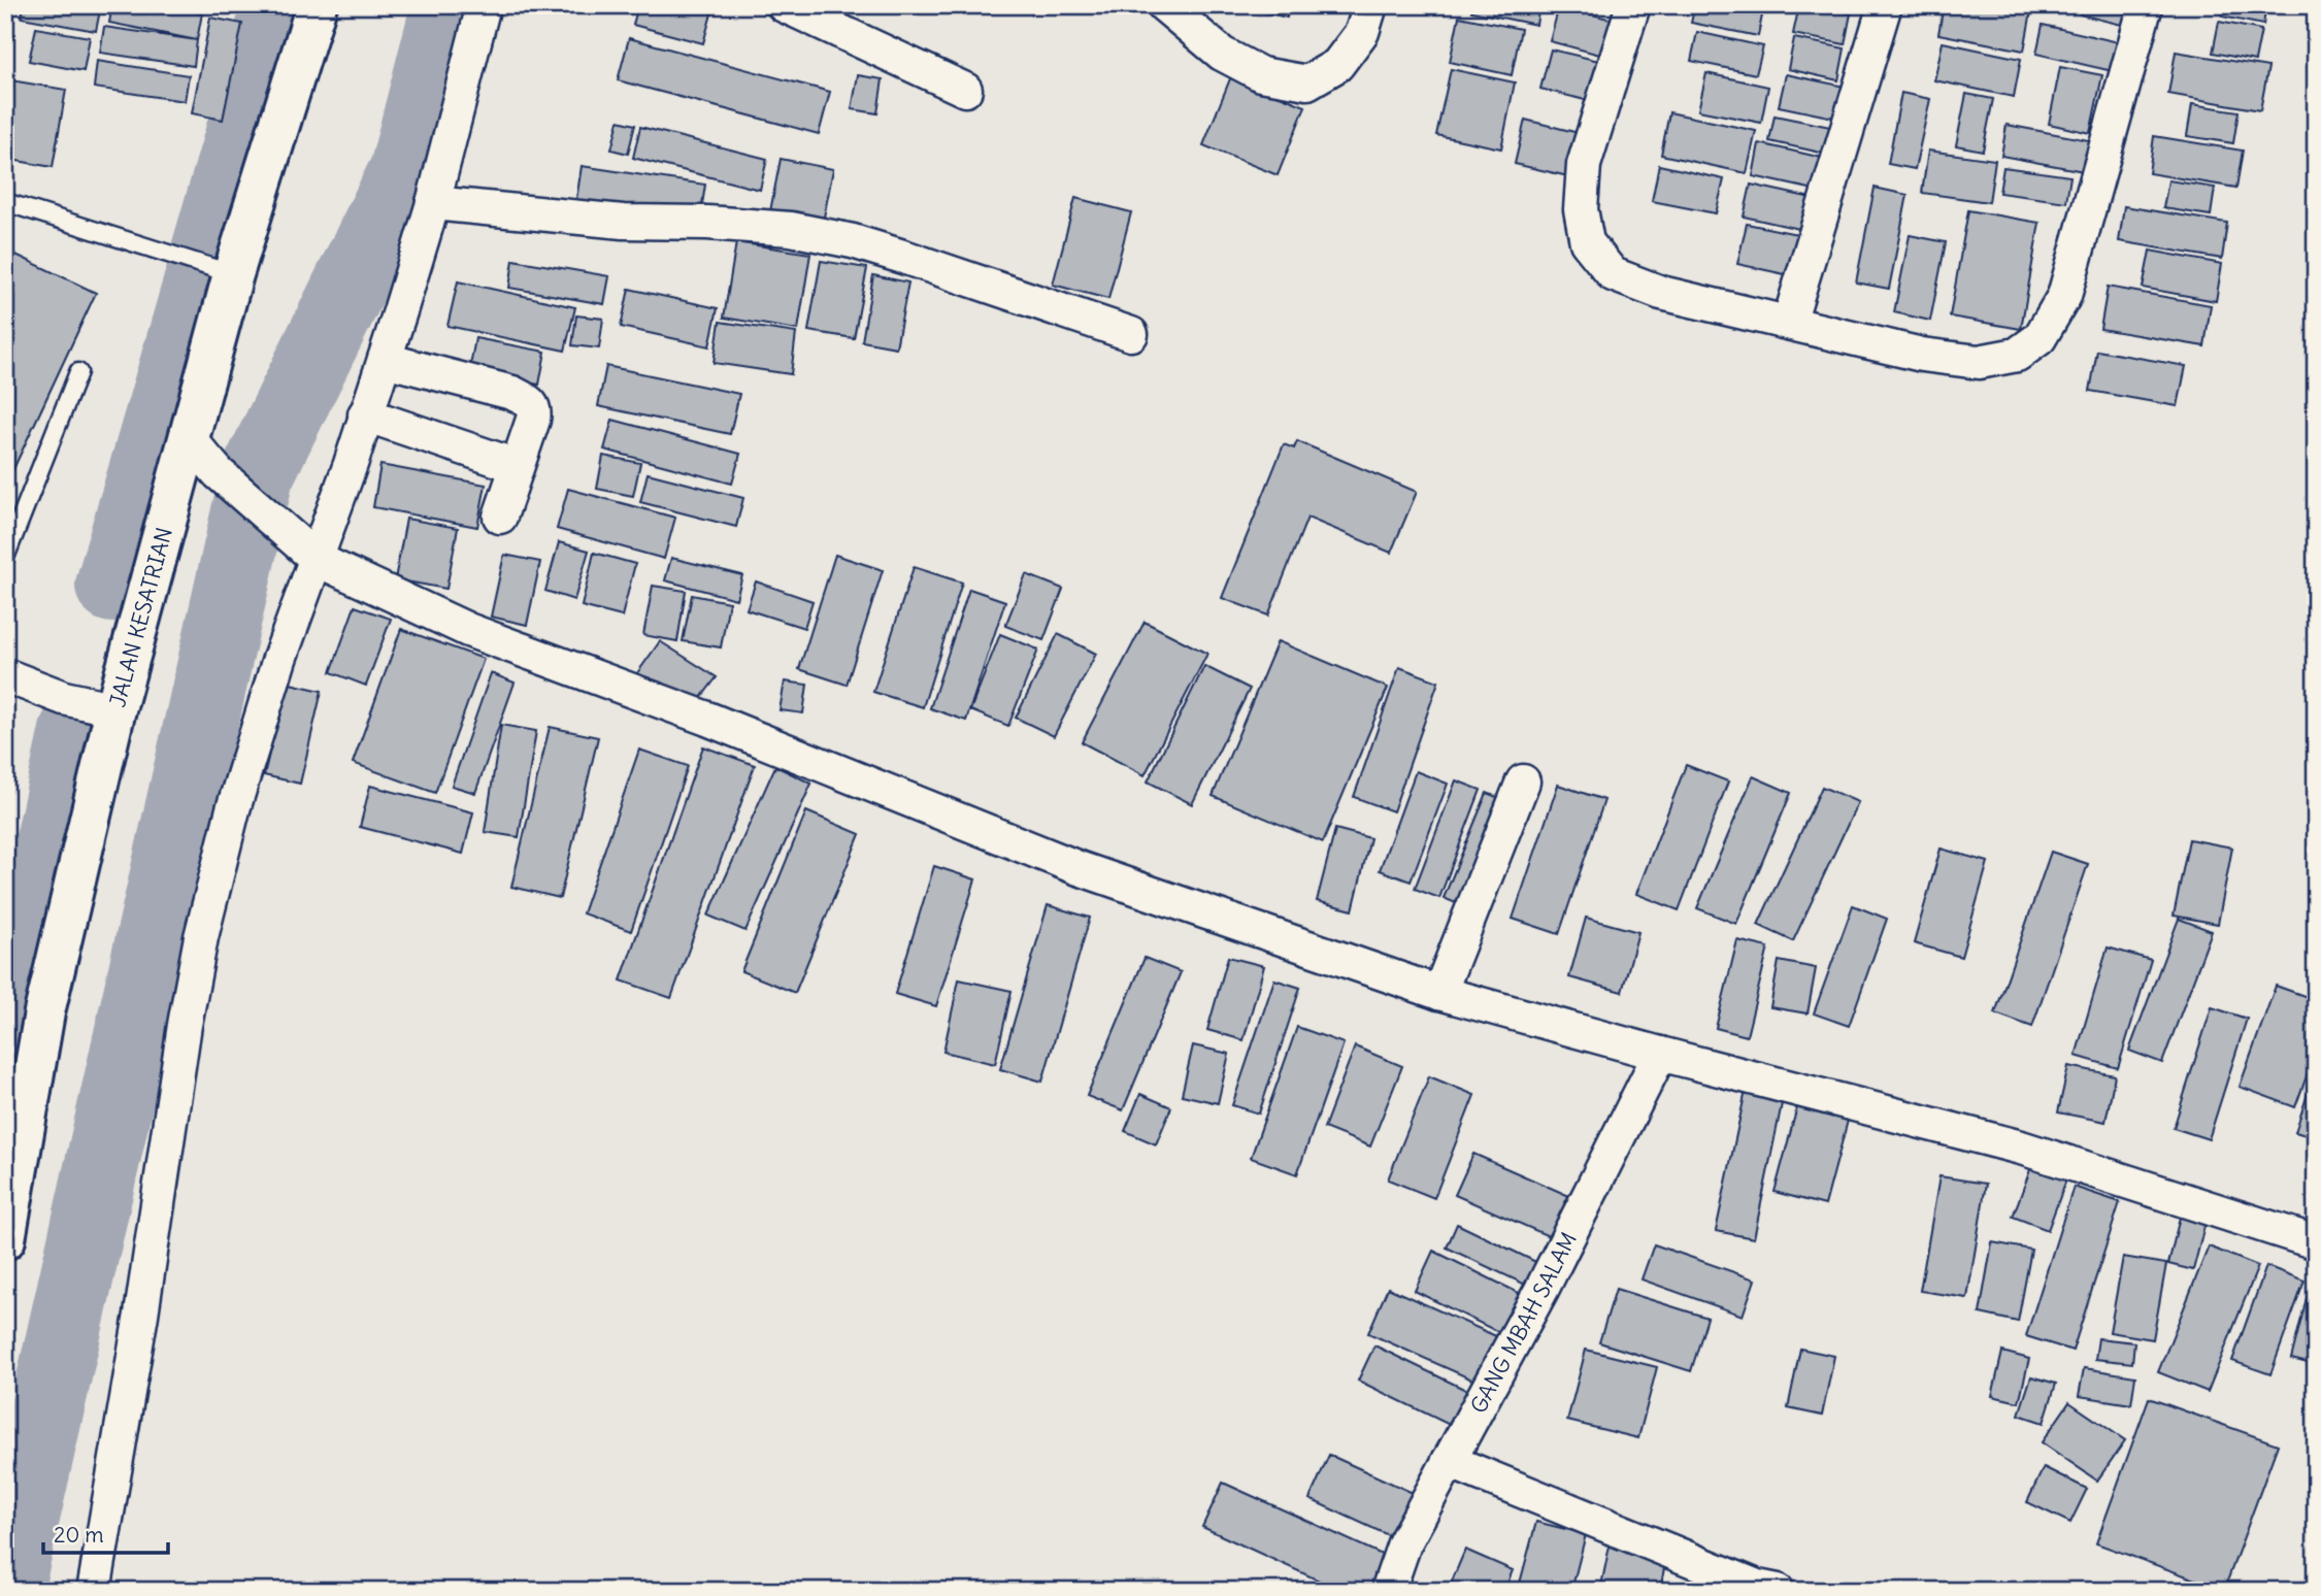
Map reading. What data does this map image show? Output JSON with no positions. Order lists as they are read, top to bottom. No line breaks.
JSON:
{"streets":{"street":["JALAN KESATRIAN","GANG MBAH SALAM"]},"scale_bar":"20 m"}
